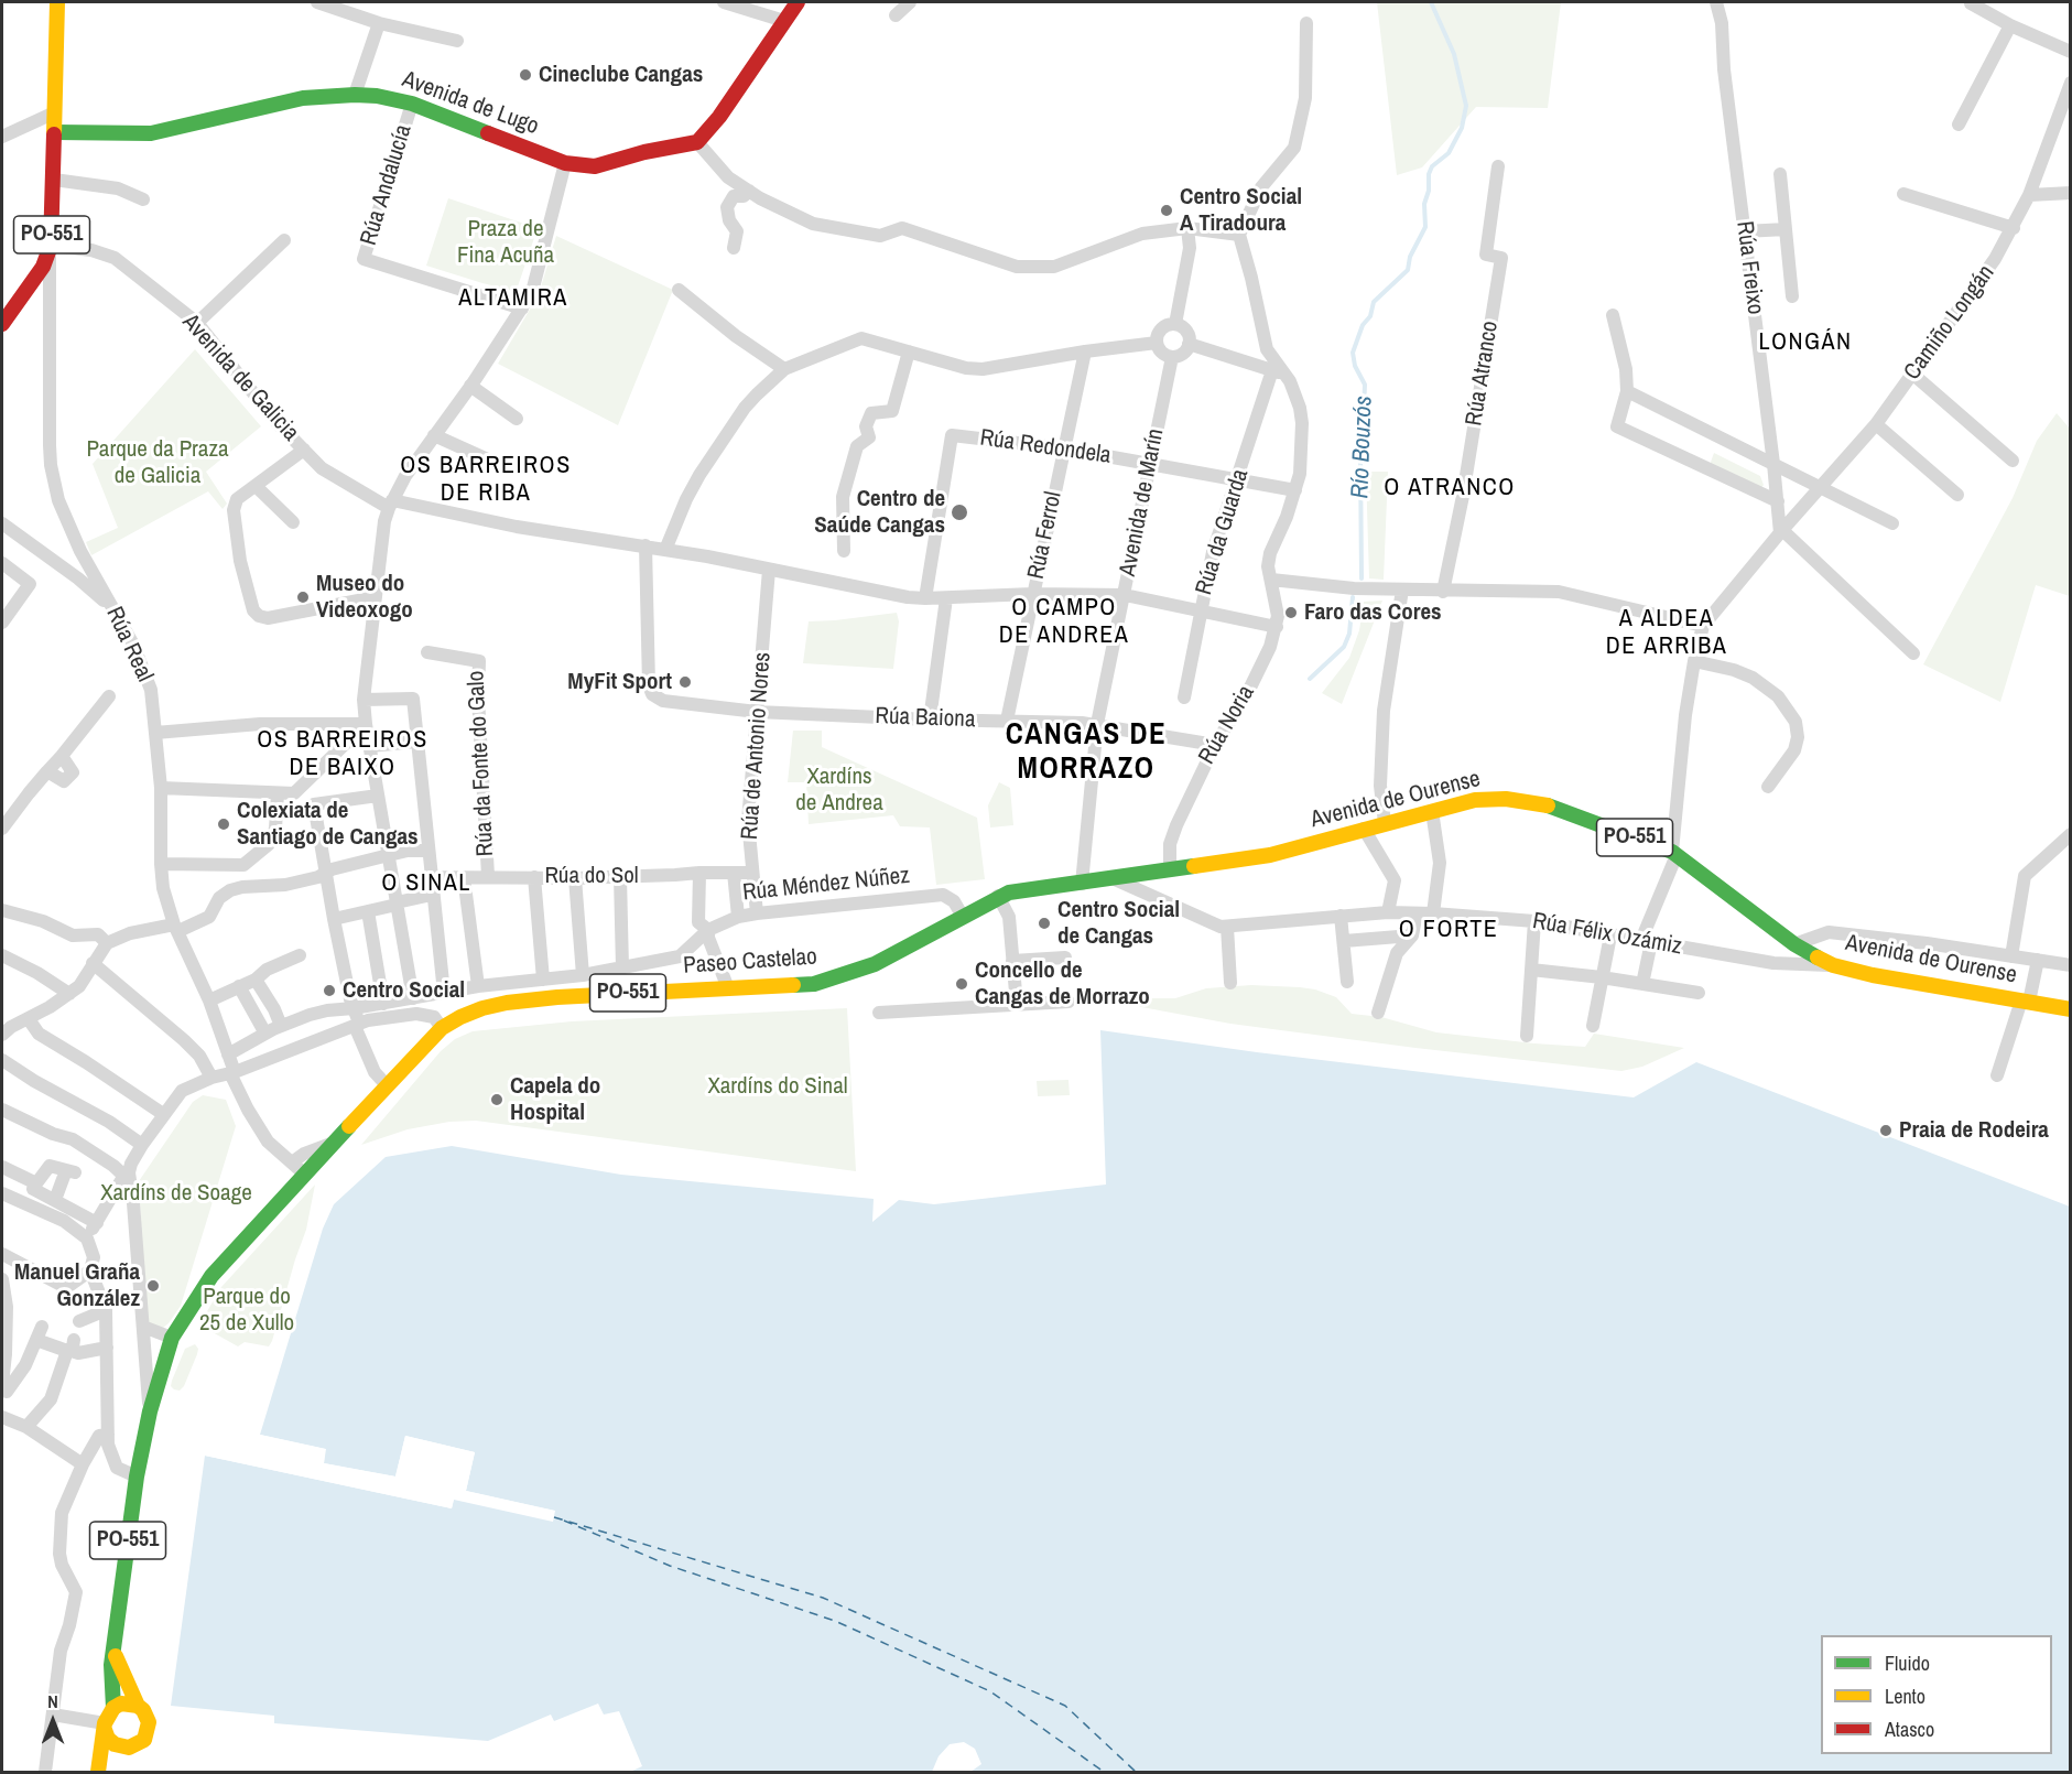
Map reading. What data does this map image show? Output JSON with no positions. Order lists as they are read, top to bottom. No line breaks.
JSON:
{"streets":{"main road":["Avenida de Lugo","PO-551","Avenida de Ourense","Paseo Castelao"],"street":["Rúa Andalucía","Rúa Freixo","Camiño Longán","Rúa Atranco","Avenida de Galicia","Rúa Redondela","Avenida de Marín","Rúa da Guarda","Rúa Ferrol","Rúa Real","Rúa Baiona","Rúa Noria","Rúa de Antonio Nores","Rúa da Fonte do Galo","Rúa do Sol","Rúa Méndez Núñez","Rúa Félix Ozámiz"]},"crossings":[["Avenida de Lugo","Rúa Andalucía"],["Avenida de Lugo","PO-551"],["PO-551","Avenida de Galicia"],["PO-551","Avenida de Marín"],["PO-551","Rúa Real"],["PO-551","Avenida de Ourense"],["PO-551","Paseo Castelao"],["Rúa Freixo","Camiño Longán"],["Avenida de Galicia","Rúa Redondela"],["Avenida de Galicia","Avenida de Marín"],["Avenida de Galicia","Rúa da Guarda"],["Avenida de Galicia","Rúa Ferrol"],["Avenida de Galicia","Rúa Real"],["Avenida de Galicia","Rúa Baiona"],["Avenida de Galicia","Rúa Noria"],["Avenida de Galicia","Rúa de Antonio Nores"],["Rúa Redondela","Avenida de Marín"],["Rúa Redondela","Rúa da Guarda"],["Rúa Redondela","Rúa Ferrol"],["Rúa Redondela","Rúa Noria"],["Avenida de Marín","Rúa Baiona"],["Avenida de Marín","Avenida de Ourense"],["Rúa da Guarda","Rúa Noria"],["Rúa Ferrol","Rúa Baiona"],["Rúa Real","Rúa Méndez Núñez"],["Rúa Real","Paseo Castelao"],["Rúa Baiona","Rúa Noria"],["Rúa Baiona","Rúa de Antonio Nores"],["Rúa Noria","Avenida de Ourense"],["Rúa de Antonio Nores","Rúa do Sol"],["Rúa de Antonio Nores","Rúa Méndez Núñez"],["Rúa da Fonte do Galo","Rúa do Sol"],["Avenida de Ourense","Rúa Félix Ozámiz"],["Rúa Méndez Núñez","Paseo Castelao"]],"districts":["ALTAMIRA","LONGÁN","OS BARREIROS DE RIBA","O ATRANCO","O CAMPO DE ANDREA","A ALDEA DE ARRIBA","CANGAS DE MORRAZO","OS BARREIROS DE BAIXO","O SINAL","O FORTE"],"water":["Río Bouzós"],"parks":["Praza de Fina Acuña","Parque da Praza de Galicia","Xardíns de Andrea","Xardíns do Sinal","Xardíns de Soage","Parque do 25 de Xullo"],"places":["Cineclube Cangas","Centro Social A Tiradoura","Centro de Saúde Cangas","Museo do Videoxogo","Faro das Cores","MyFit Sport","Colexiata de Santiago de Cangas","Centro Social de Cangas","Concello de Cangas de Morrazo","Centro Social","Capela do Hospital","Praia de Rodeira","Manuel Graña González"],"legend":["Fluido","Lento","Atasco"],"north":"top"}
